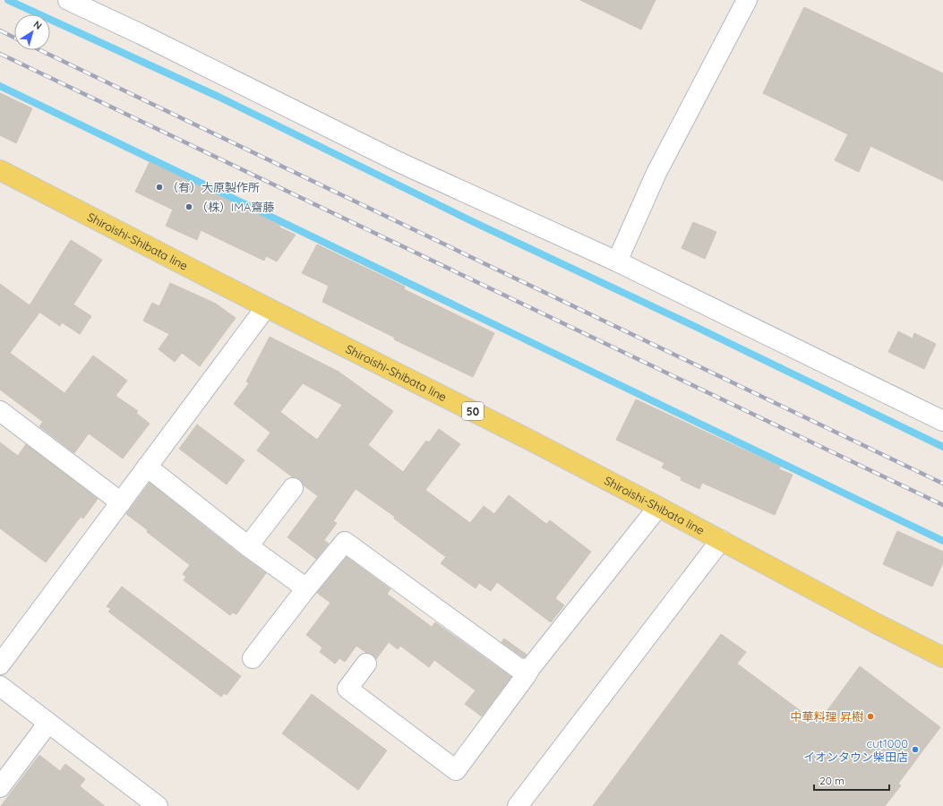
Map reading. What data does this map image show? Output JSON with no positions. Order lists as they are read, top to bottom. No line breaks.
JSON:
{"streets":{"main road":["Shiroishi-Shibata line","50"]},"places":["（有）大原製作所","（株）IMA齋藤","中華料理 昇樹","cut1000 イオンタウン柴田店"],"scale_bar":"20 m","north":"top right"}
